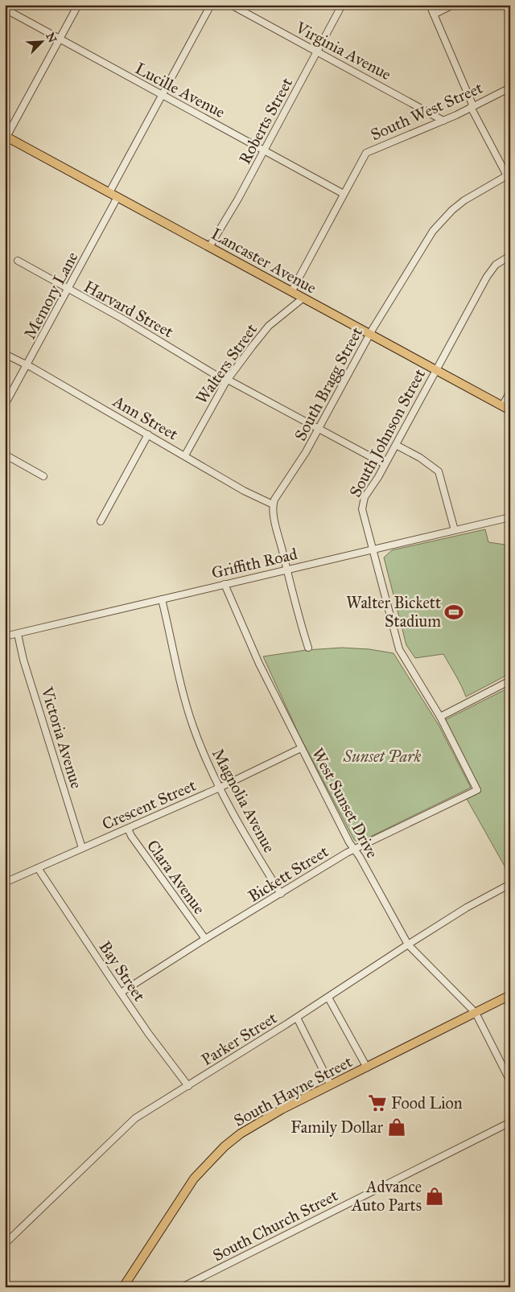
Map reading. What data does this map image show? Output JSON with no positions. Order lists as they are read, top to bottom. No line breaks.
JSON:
{"streets":{"main road":["Lancaster Avenue","South Hayne Street"],"street":["Virginia Avenue","Lucille Avenue","South West Street","Roberts Street","Memory Lane","Harvard Street","Walters Street","South Bragg Street","Ann Street","South Johnson Street","Griffith Road","Victoria Avenue","Magnolia Avenue","West Sunset Drive","Crescent Street","Bickett Street","Clara Avenue","Bay Street","Parker Street","South Church Street"]},"crossings":[["Virginia Avenue","South West Street"],["Virginia Avenue","Roberts Street"],["Lucille Avenue","South West Street"],["Lucille Avenue","Roberts Street"],["South West Street","Lancaster Avenue"],["Roberts Street","Lancaster Avenue"],["Lancaster Avenue","Memory Lane"],["Lancaster Avenue","Walters Street"],["Lancaster Avenue","South Bragg Street"],["Lancaster Avenue","South Johnson Street"],["Memory Lane","Harvard Street"],["Memory Lane","Ann Street"],["Harvard Street","Walters Street"],["Harvard Street","South Bragg Street"],["Harvard Street","South Johnson Street"],["Walters Street","Ann Street"],["South Bragg Street","Ann Street"],["South Johnson Street","Griffith Road"],["South Johnson Street","Bickett Street"],["Griffith Road","Victoria Avenue"],["Griffith Road","Magnolia Avenue"],["Griffith Road","West Sunset Drive"],["Victoria Avenue","Crescent Street"],["Magnolia Avenue","Crescent Street"],["Magnolia Avenue","Bickett Street"],["West Sunset Drive","Crescent Street"],["West Sunset Drive","Bickett Street"],["West Sunset Drive","Parker Street"],["West Sunset Drive","South Hayne Street"],["Crescent Street","Clara Avenue"],["Crescent Street","Bay Street"],["Bickett Street","Clara Avenue"],["Bickett Street","Bay Street"],["Bay Street","Parker Street"]],"parks":["Sunset Park"],"places":{"sports":["Walter Bickett Stadium"],"supermarket":["Food Lion"],"shop":["Family Dollar","Advance Auto Parts"]},"north":"top right"}
